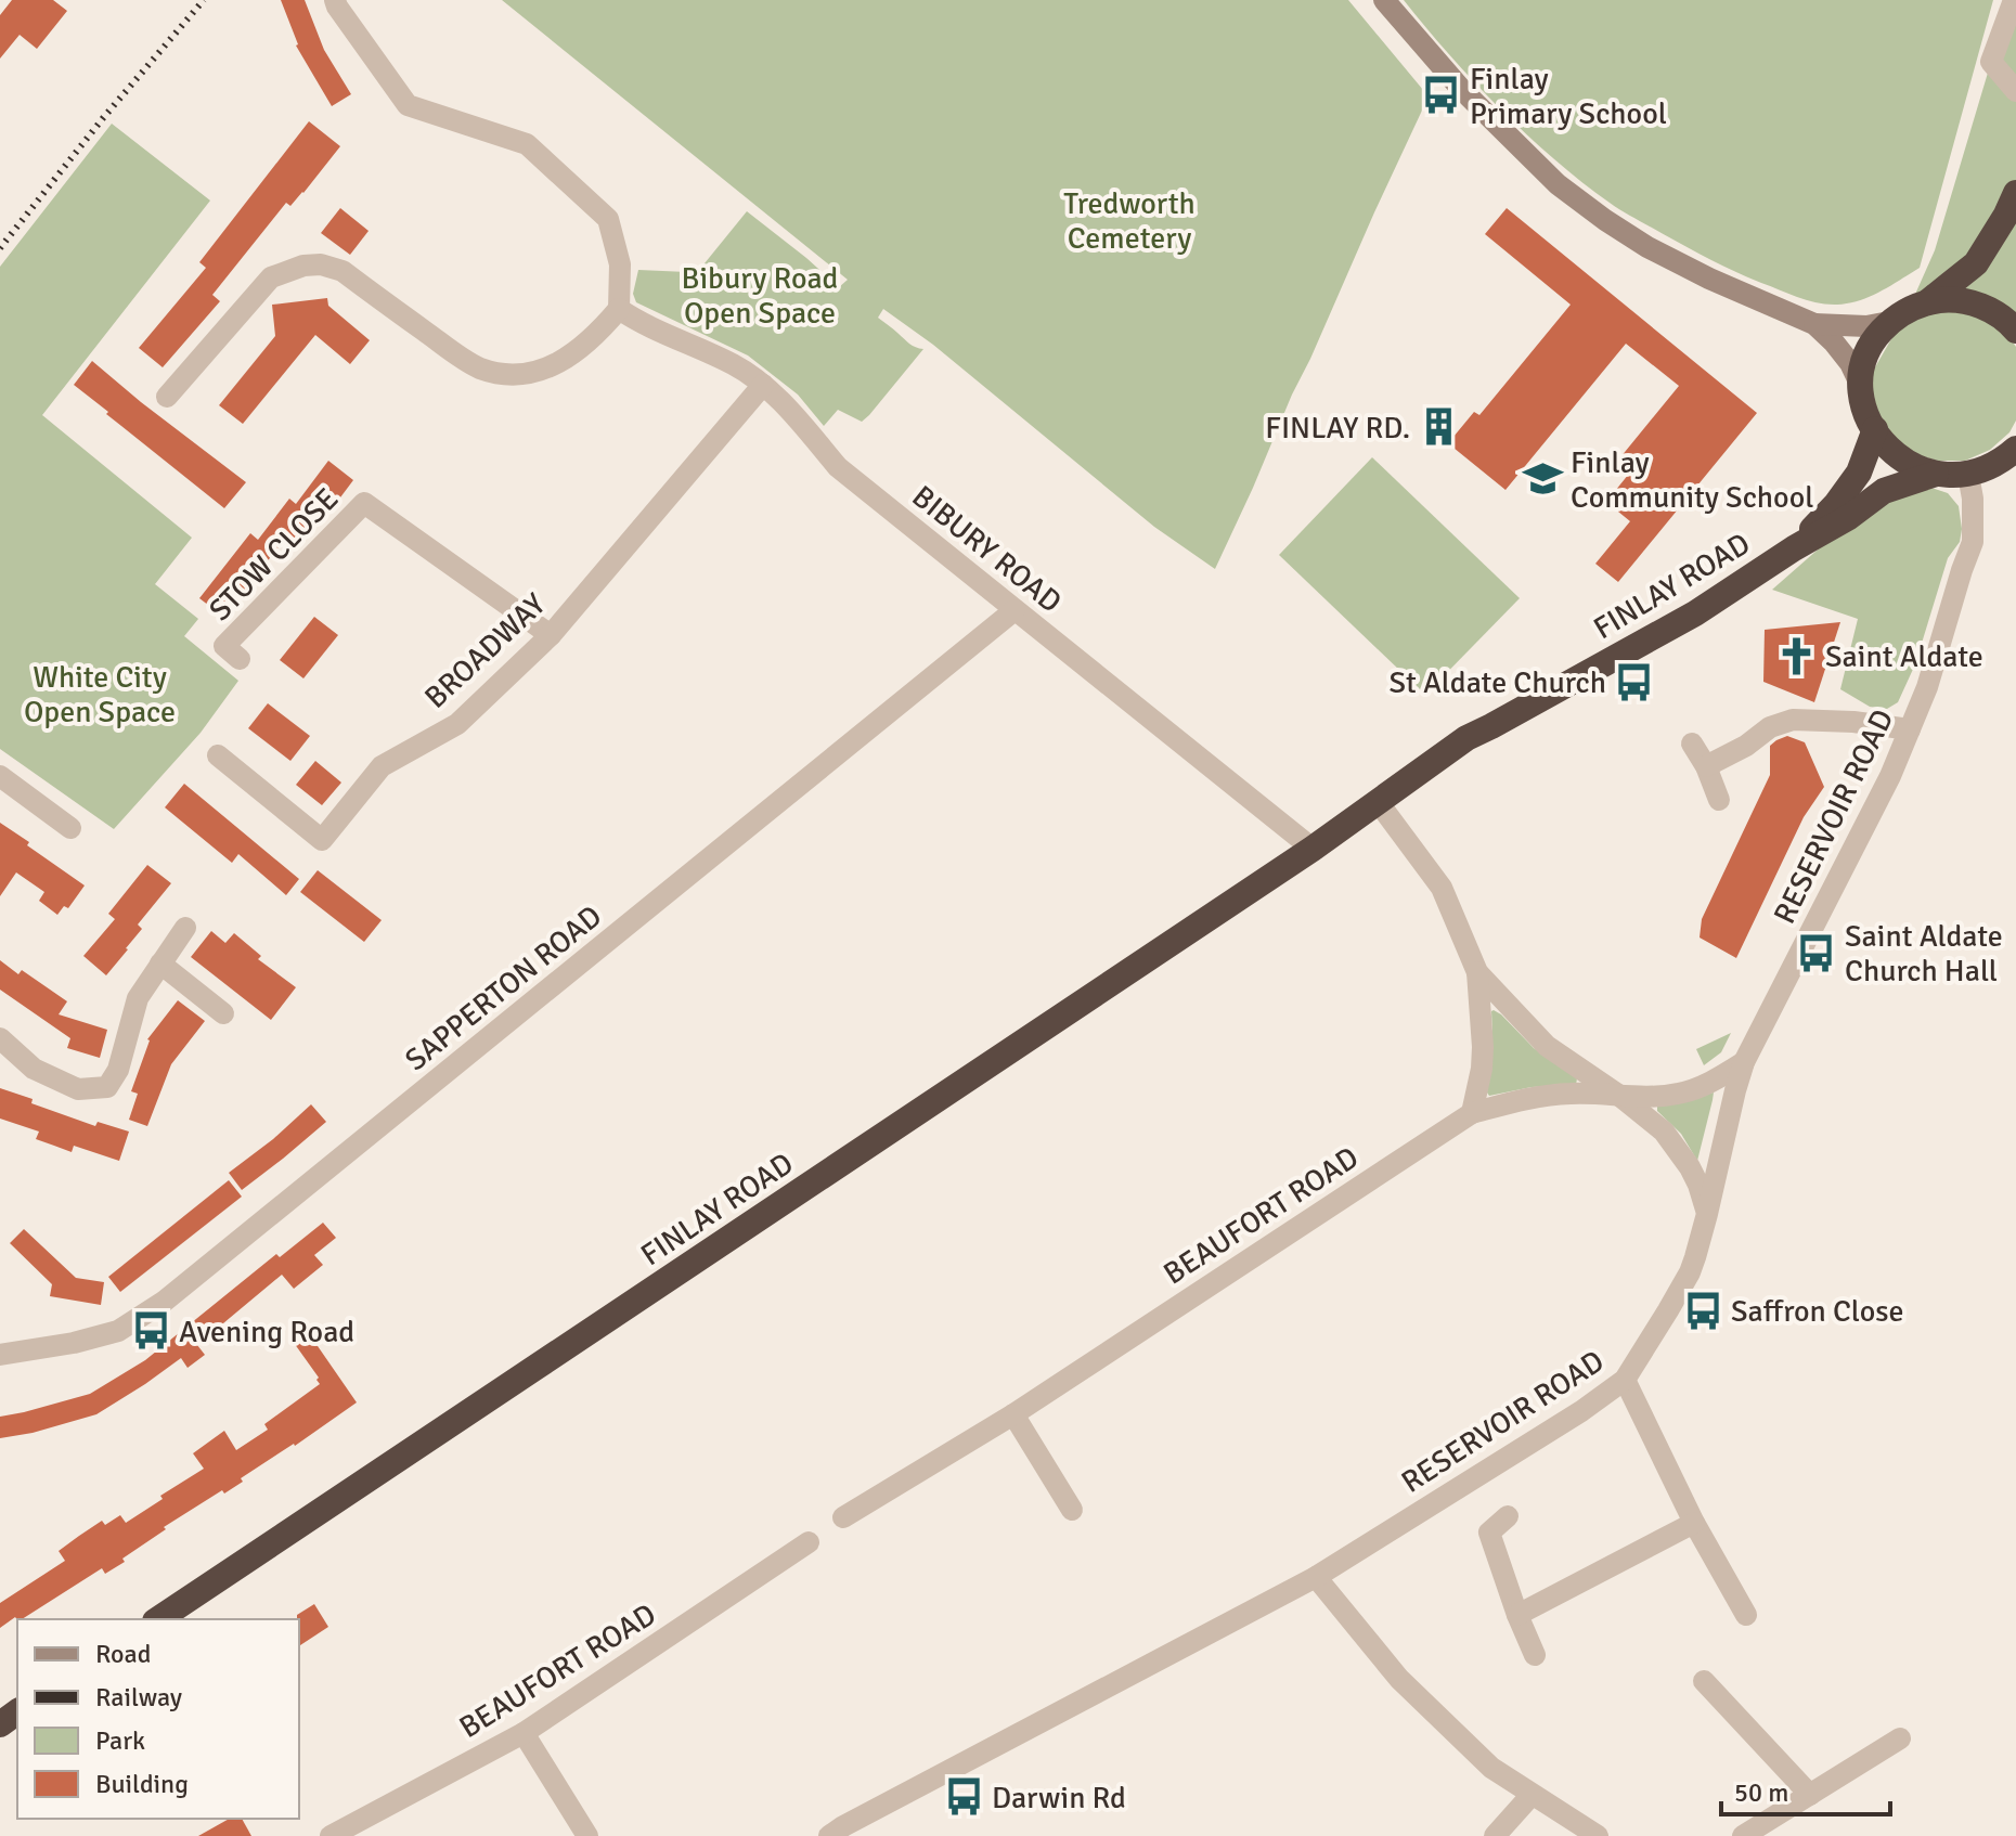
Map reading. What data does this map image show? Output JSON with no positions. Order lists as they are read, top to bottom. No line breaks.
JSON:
{"streets":{"highway":["FINLAY ROAD"],"street":["BIBURY ROAD","STOW CLOSE","BROADWAY","RESERVOIR ROAD","SAPPERTON ROAD","BEAUFORT ROAD"]},"crossings":[["BIBURY ROAD","FINLAY ROAD"],["BIBURY ROAD","BROADWAY"],["BIBURY ROAD","SAPPERTON ROAD"],["STOW CLOSE","BROADWAY"],["RESERVOIR ROAD","BEAUFORT ROAD"]],"parks":["Tredworth Cemetery","Bibury Road Open Space","White City Open Space"],"places":{"bus stop":["Finlay Primary School","St Aldate Church","Saint Aldate Church Hall","Saffron Close","Avening Road","Darwin Rd"],"building":["FINLAY RD."],"school or university":["Finlay Community School"],"church":["Saint Aldate"]},"legend":["Road","Railway","Park","Building"],"scale_bar":"50 m"}
